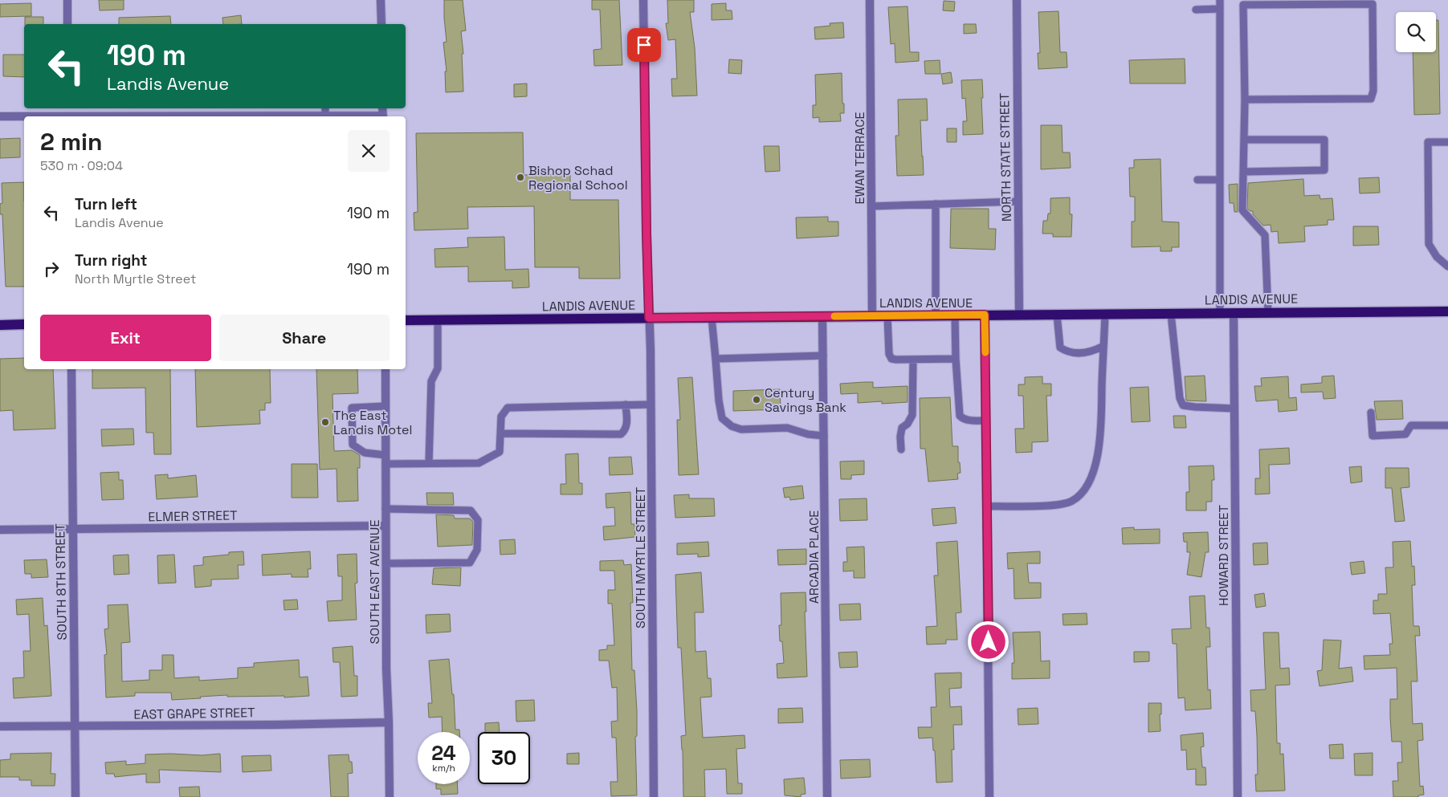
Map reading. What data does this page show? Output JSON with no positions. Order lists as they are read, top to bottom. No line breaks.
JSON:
{"streets":{"main road":["LANDIS AVENUE"],"street":["NORTH STATE STREET","EWAN TERRACE","ELMER STREET","HOWARD STREET","ARCADIA PLACE","SOUTH MYRTLE STREET","SOUTH 8TH STREET","SOUTH EAST AVENUE","EAST GRAPE STREET"]},"crossings":[["NORTH STATE STREET","LANDIS AVENUE"],["EWAN TERRACE","LANDIS AVENUE"],["LANDIS AVENUE","HOWARD STREET"],["LANDIS AVENUE","ARCADIA PLACE"],["LANDIS AVENUE","SOUTH MYRTLE STREET"],["ELMER STREET","SOUTH 8TH STREET"],["ELMER STREET","SOUTH EAST AVENUE"],["SOUTH 8TH STREET","EAST GRAPE STREET"],["SOUTH EAST AVENUE","EAST GRAPE STREET"]],"places":["Bishop Schad Regional School","Century Savings Bank","The East Landis Motel"],"page":{"turn":["190 m","Landis Avenue"],"heading":["2 min","530 m · 09:04"],"list":[{"name":"Turn left","note":"Landis Avenue","value":"190 m"},{"name":"Turn right","note":"North Myrtle Street","value":"190 m"}],"buttons":["Exit","Share"],"speed":"24 km/h","limit":"30"}}
